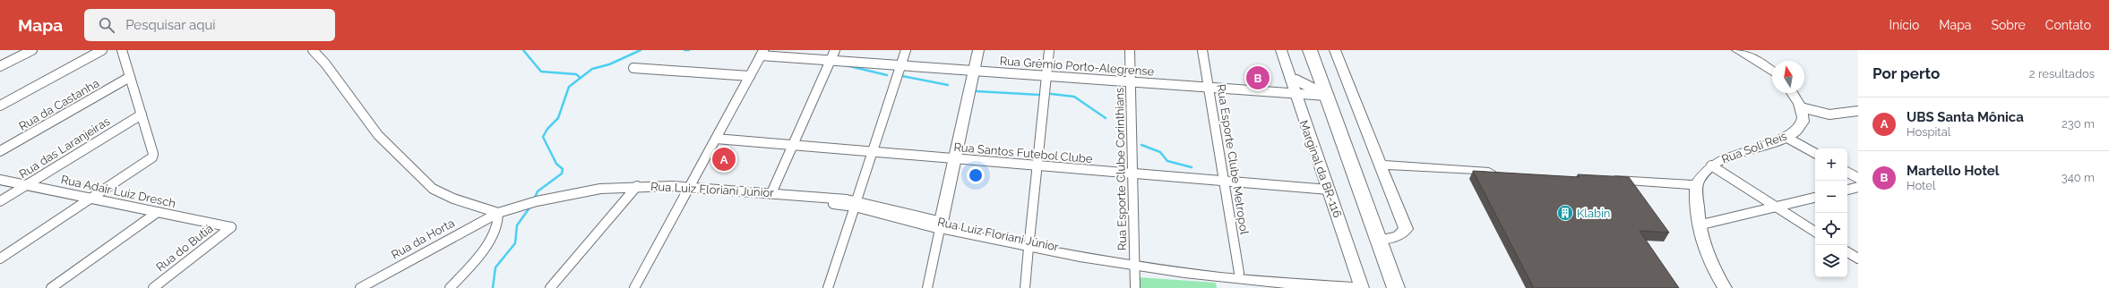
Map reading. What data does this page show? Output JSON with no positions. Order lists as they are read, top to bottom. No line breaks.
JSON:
{"streets":{"street":["Rua Grêmio Porto-Alegrense","Rua da Castanha","Rua das Laranjeiras","Rua Soli Reis","Rua Santos Futebol Clube","Rua Esporte Clube Metropol","Rua Esporte Clube Corinthians","Marginal da BR-116","Rua Luiz Floriani Júnior","Rua Adair Luiz Dresch","Rua da Horta","Rua do Butiá"]},"crossings":[["Rua Grêmio Porto-Alegrense","Rua Esporte Clube Metropol"],["Rua Grêmio Porto-Alegrense","Rua Esporte Clube Corinthians"],["Rua Grêmio Porto-Alegrense","Marginal da BR-116"],["Rua das Laranjeiras","Rua Adair Luiz Dresch"],["Rua Santos Futebol Clube","Rua Esporte Clube Metropol"],["Rua Santos Futebol Clube","Rua Esporte Clube Corinthians"],["Rua Santos Futebol Clube","Marginal da BR-116"],["Rua Esporte Clube Metropol","Rua Luiz Floriani Júnior"],["Rua Esporte Clube Corinthians","Rua Luiz Floriani Júnior"],["Marginal da BR-116","Rua Luiz Floriani Júnior"],["Rua Luiz Floriani Júnior","Rua da Horta"],["Rua Adair Luiz Dresch","Rua do Butiá"]],"places":{"building":["Klabin"]},"north":"top","page":{"header":"Mapa","search":"Pesquisar aqui","nav":["Início","Mapa","Sobre","Contato"],"heading":["Por perto","2 resultados"],"pins":["B","A"],"list":[{"mark":"A","name":"UBS Santa Mônica","note":"Hospital","value":"230 m"},{"mark":"B","name":"Martello Hotel","note":"Hotel","value":"340 m"}],"map_buttons":["+","−"]}}
